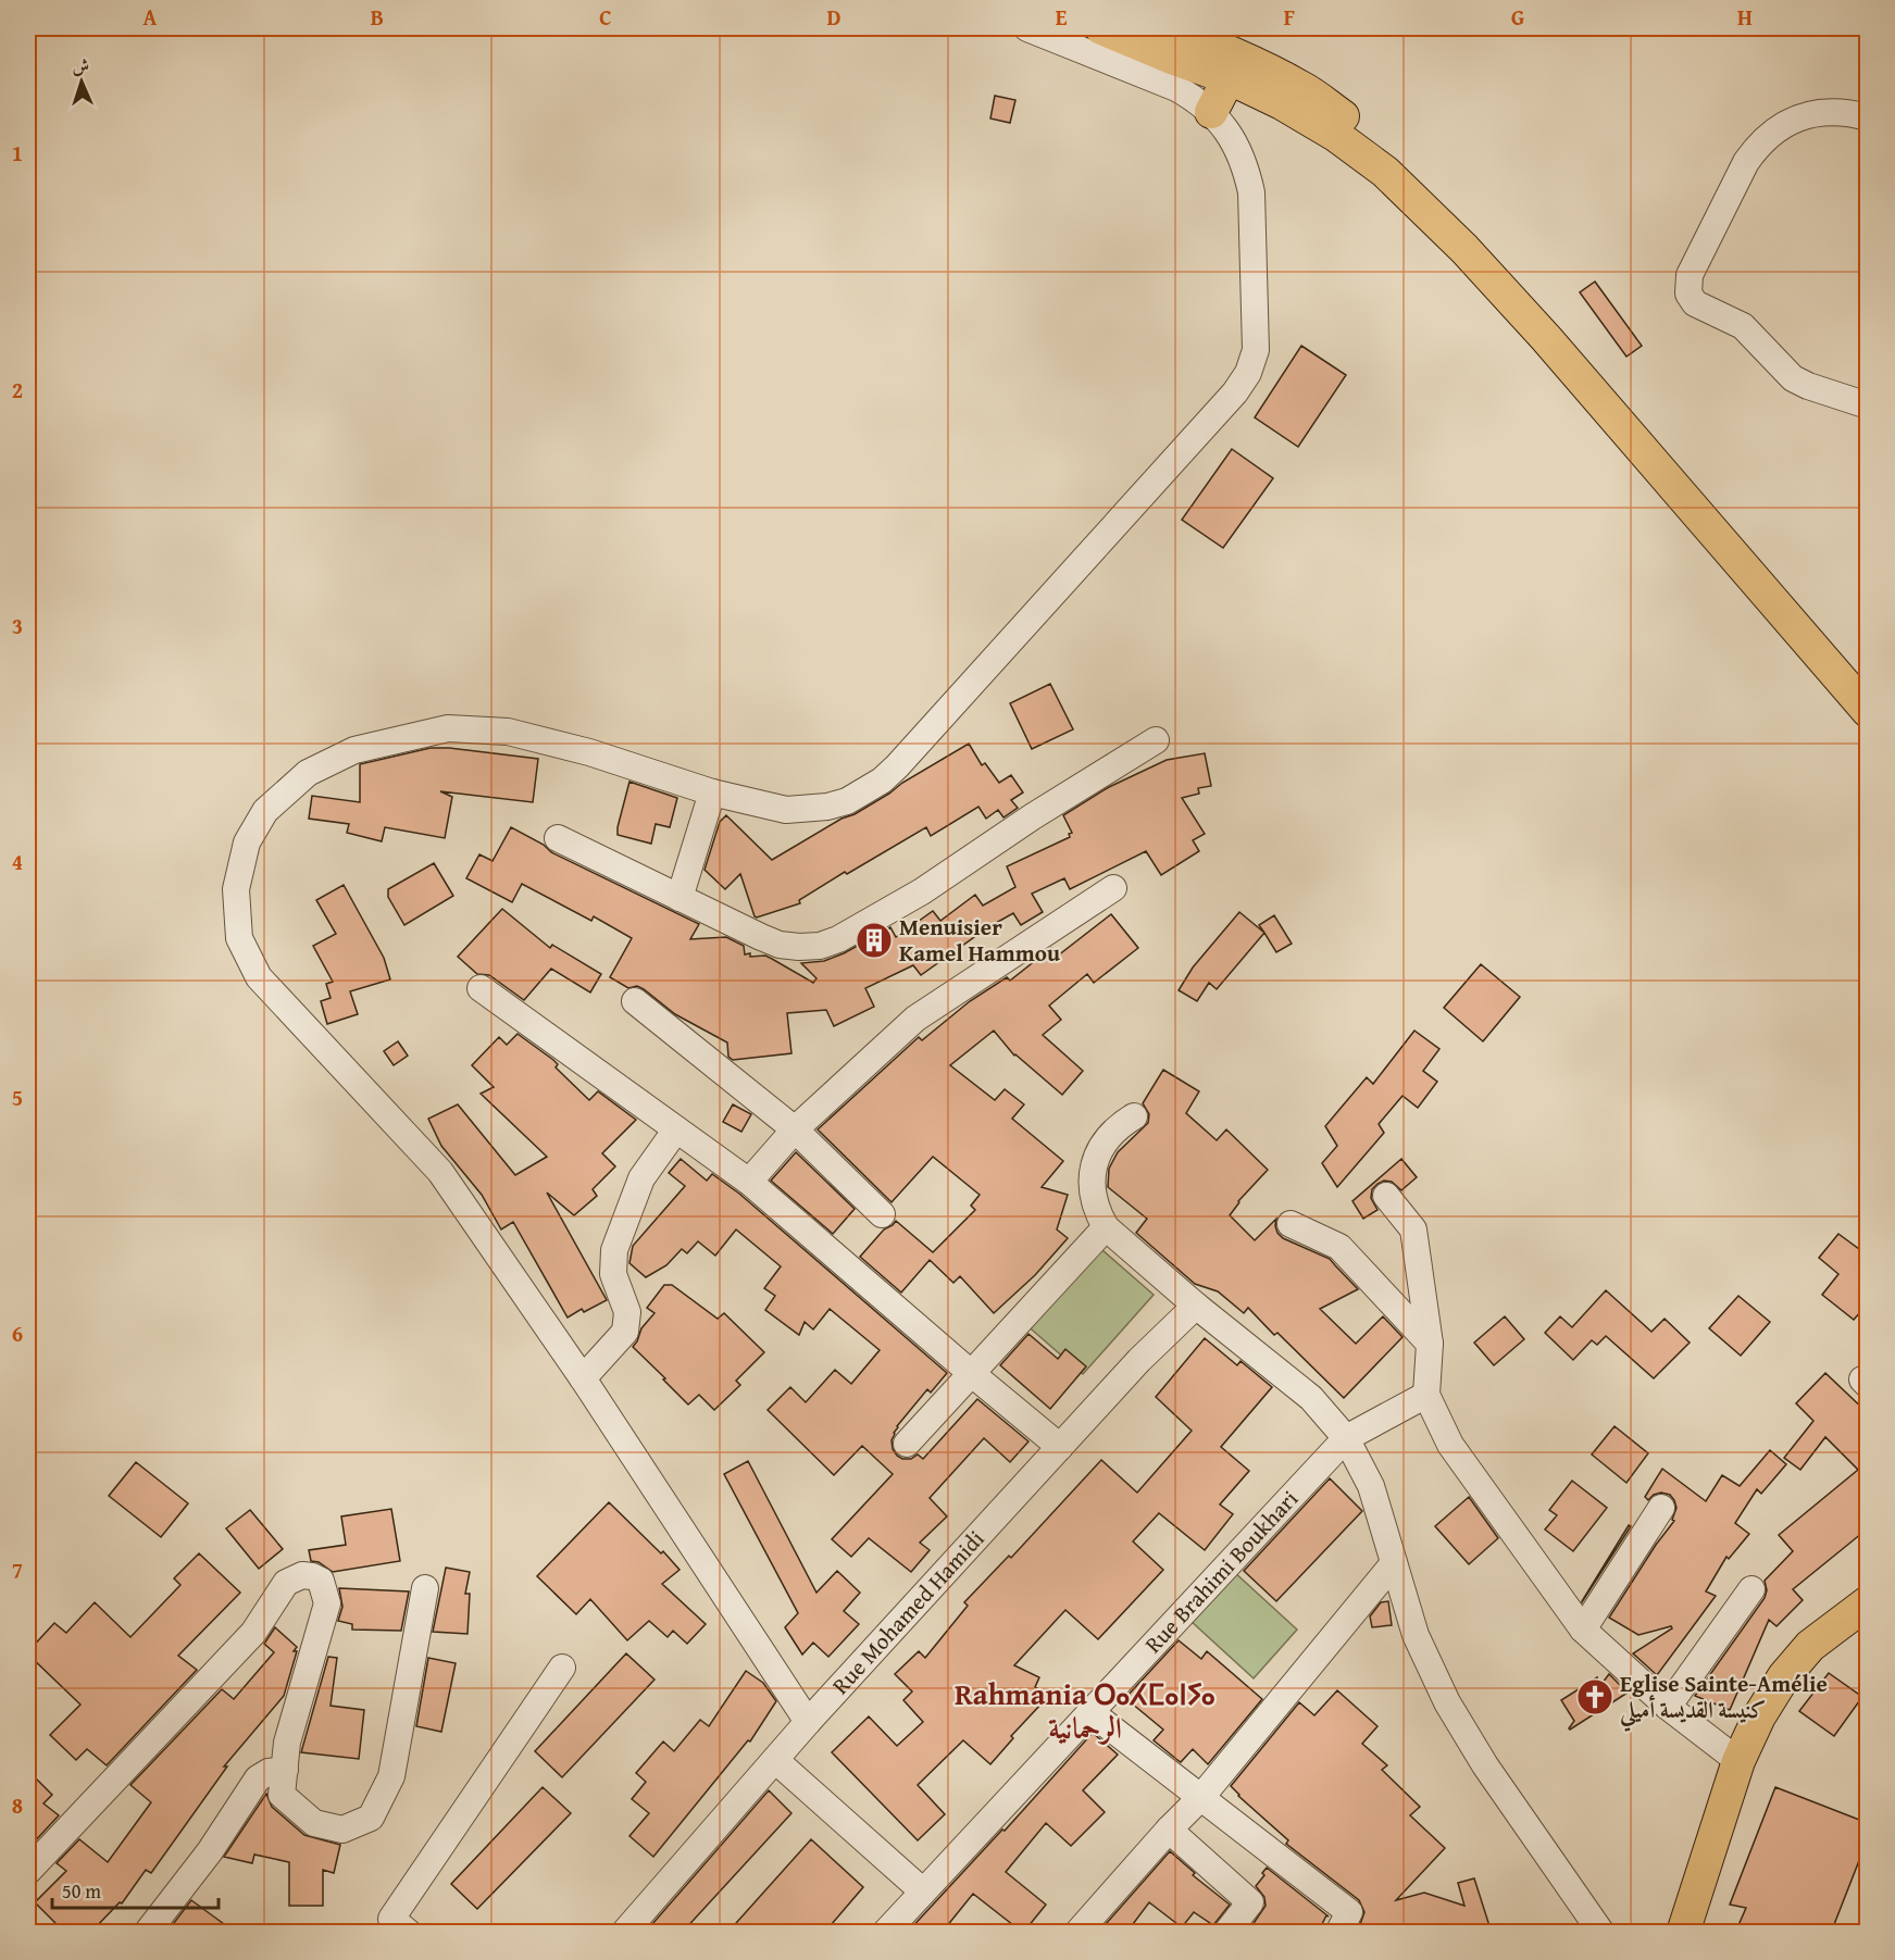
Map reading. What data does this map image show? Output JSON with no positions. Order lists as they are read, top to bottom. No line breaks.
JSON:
{"streets":{"street":["Rue Brahimi Boukhari","Rue Mohamed Hamidi"]},"districts":["Rahmania ⵔⴰⵃⵎⴰⵏⵢⴰ الرحمانية"],"places":{"building":["Menuisier Kamel Hammou"],"church":["Eglise Sainte-Amélie كنيسة القديسة أميلي"]},"scale_bar":"50 m","north":"top","grid":{"columns":["A","B","C","D","E","F","G","H"],"rows":["1","2","3","4","5","6","7","8"]}}
